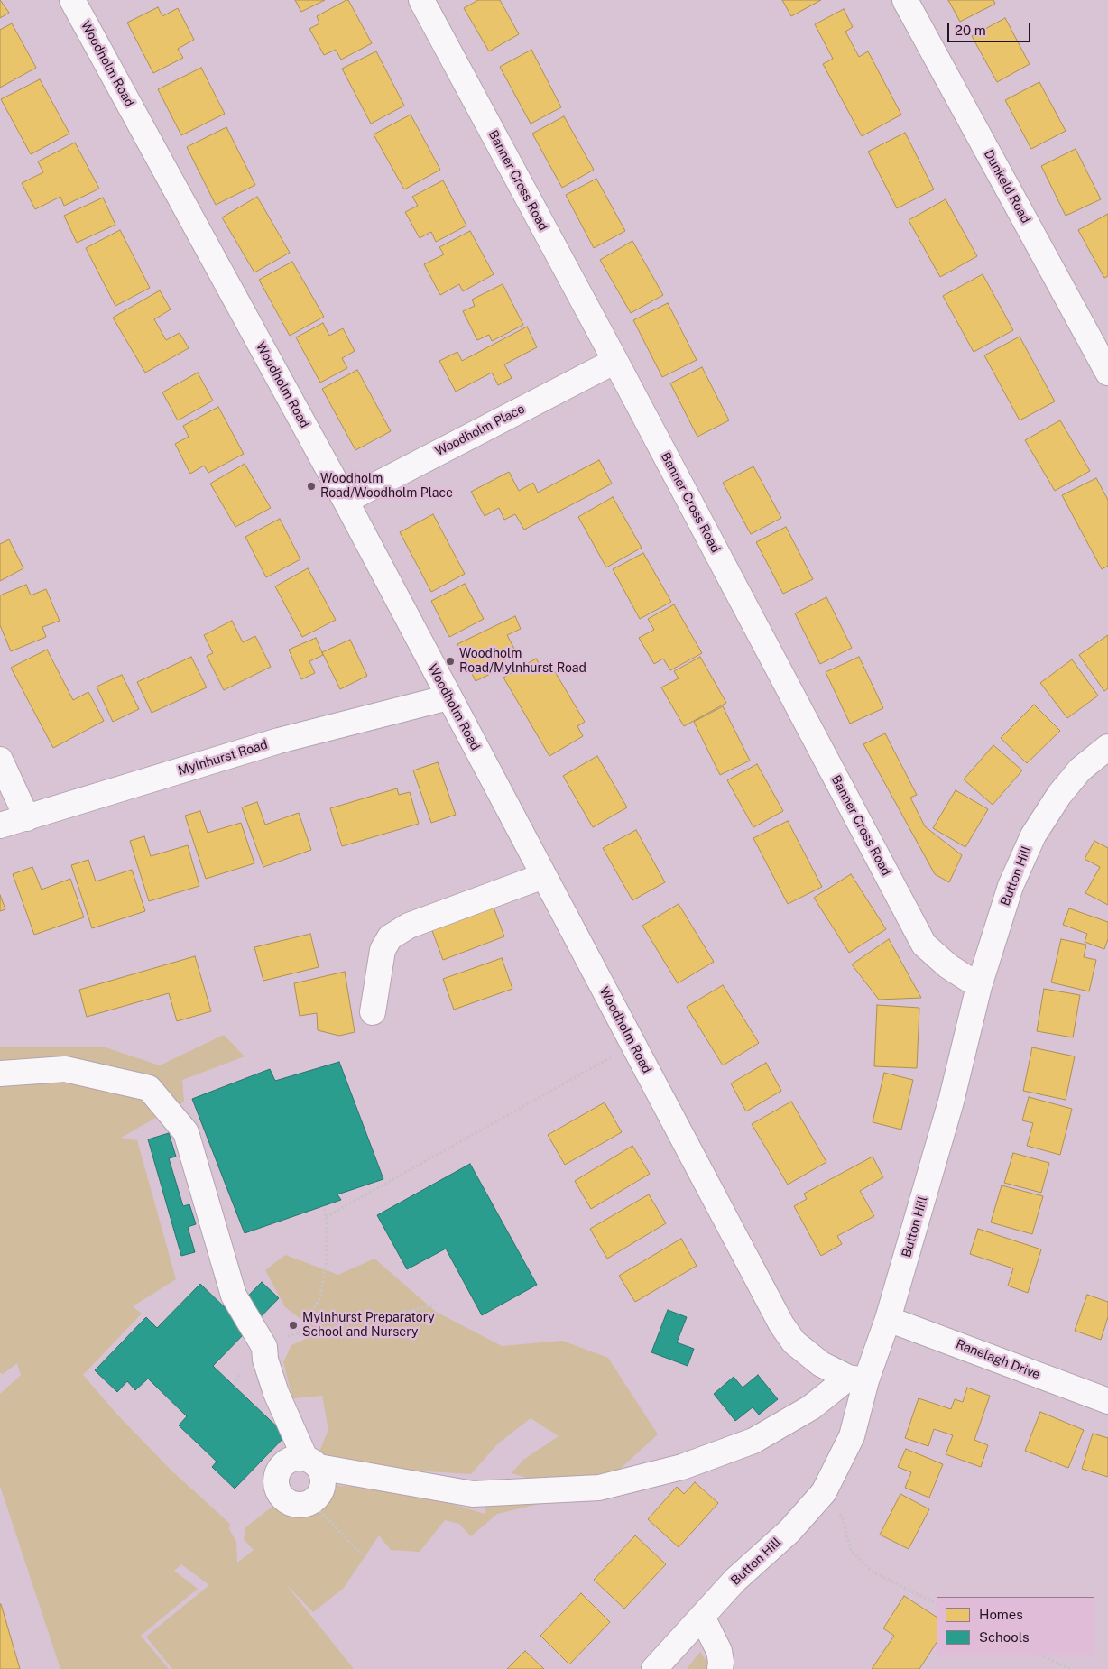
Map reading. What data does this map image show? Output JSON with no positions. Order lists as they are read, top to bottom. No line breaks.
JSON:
{"streets":{"street":["Woodholm Road","Banner Cross Road","Dunkeld Road","Woodholm Place","Mylnhurst Road","Button Hill","Ranelagh Drive"]},"crossings":[["Woodholm Road","Woodholm Place"],["Woodholm Road","Mylnhurst Road"],["Woodholm Road","Button Hill"],["Banner Cross Road","Woodholm Place"],["Banner Cross Road","Button Hill"],["Button Hill","Ranelagh Drive"]],"places":["Woodholm Road/Woodholm Place","Woodholm Road/Mylnhurst Road","Mylnhurst Preparatory School and Nursery"],"legend":["Homes","Schools"],"scale_bar":"20 m"}
